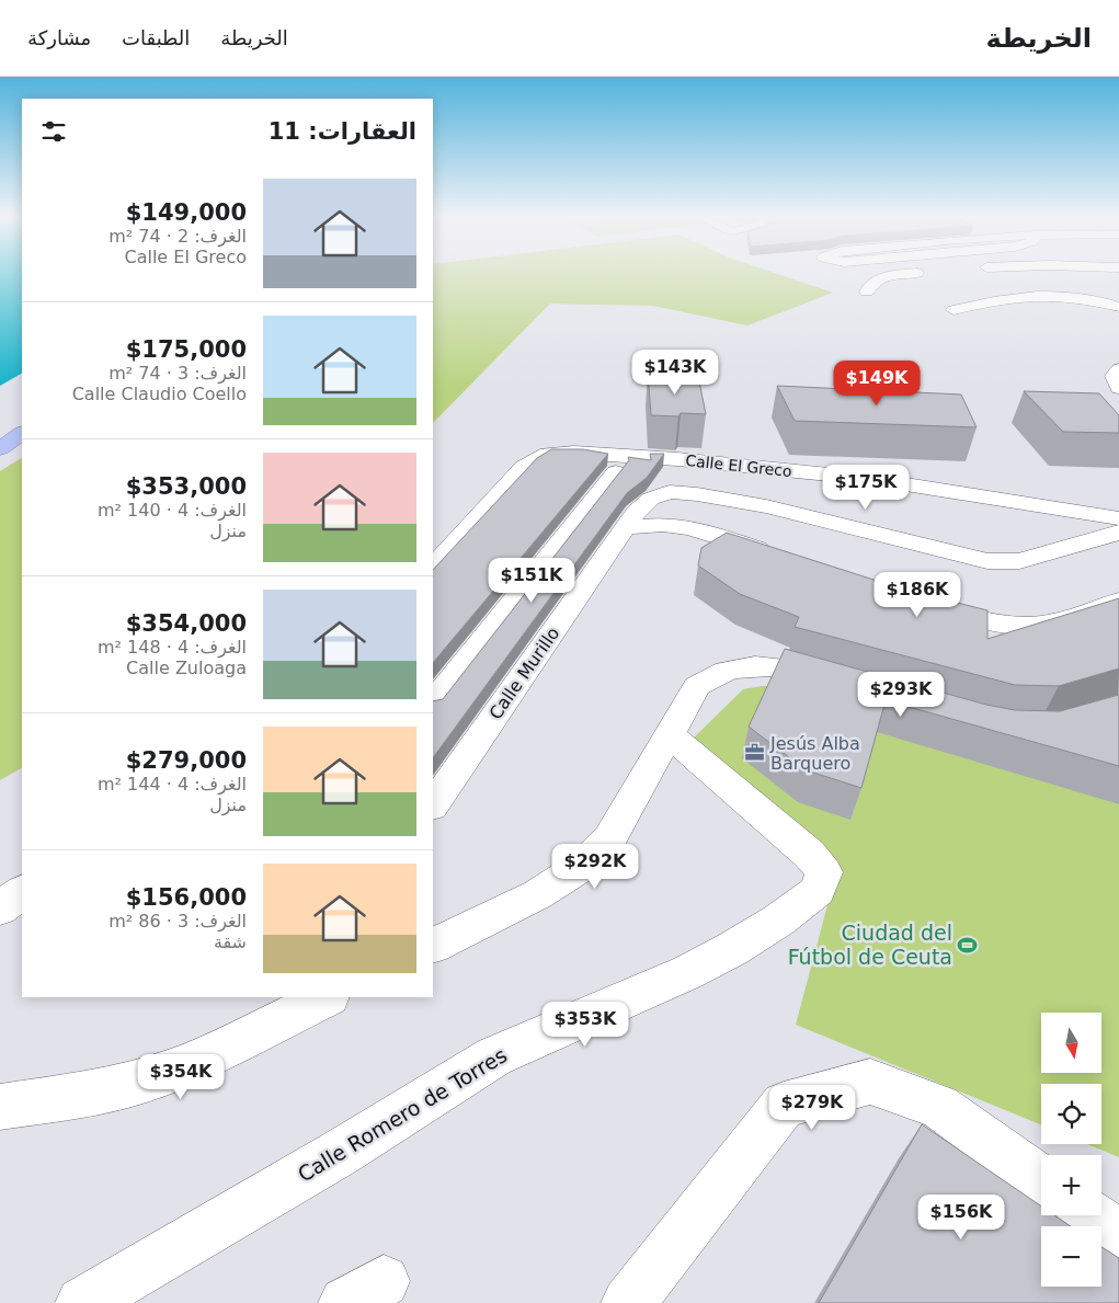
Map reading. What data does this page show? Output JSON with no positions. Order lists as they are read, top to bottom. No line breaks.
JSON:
{"streets":{"street":["Calle El Greco","Calle Murillo","Calle Romero de Torres"]},"places":{"office":["Jesús Alba Barquero"],"sports":["Ciudad del Fútbol de Ceuta"]},"north":"bottom","page":{"header":"الخريطة","nav":["الخريطة","الطبقات","مشاركة"],"heading":"العقارات: 11","list":[{"name":"$149,000","note":"الغرف: 2 · 74 m² · Calle El Greco"},{"name":"$175,000","note":"الغرف: 3 · 74 m² · Calle Claudio Coello"},{"name":"$353,000","note":"الغرف: 4 · 140 m² · منزل"},{"name":"$354,000","note":"الغرف: 4 · 148 m² · Calle Zuloaga"},{"name":"$279,000","note":"الغرف: 4 · 144 m² · منزل"},{"name":"$156,000","note":"الغرف: 3 · 86 m² · شقة"}],"price":["$143K","$149K","$175K","$151K","$186K","$293K","$292K","$353K","$354K","$279K","$156K"],"map_buttons":["+","−"]}}
